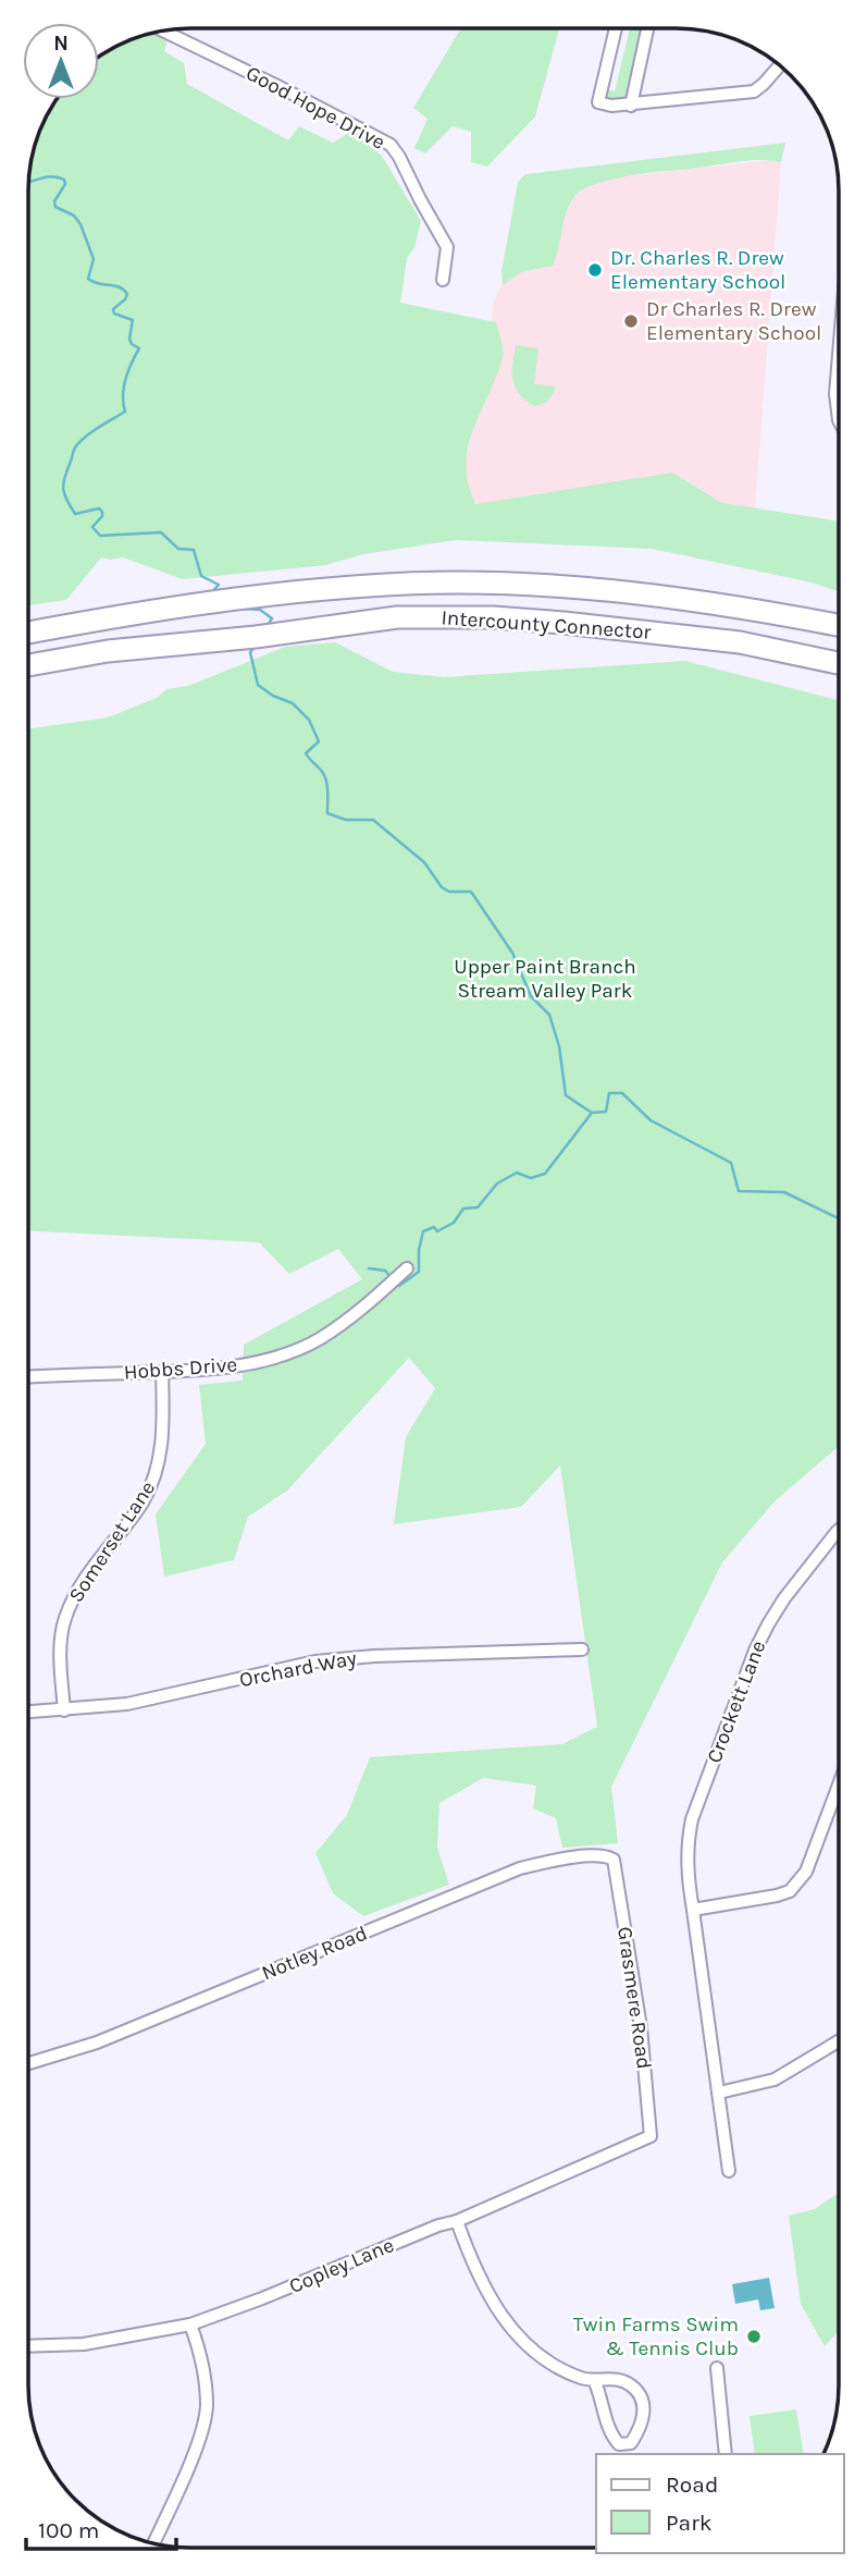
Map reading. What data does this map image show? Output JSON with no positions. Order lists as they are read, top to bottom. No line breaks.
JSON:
{"streets":{"highway":["Intercounty Connector"],"street":["Good Hope Drive","Hobbs Drive","Somerset Lane","Orchard Way","Crockett Lane","Notley Road","Grasmere Road","Copley Lane"]},"crossings":[["Hobbs Drive","Somerset Lane"],["Somerset Lane","Orchard Way"],["Notley Road","Grasmere Road"],["Grasmere Road","Copley Lane"]],"parks":["Upper Paint Branch Stream Valley Park"],"places":["Dr. Charles R. Drew Elementary School","Dr Charles R. Drew Elementary School","Twin Farms Swim & Tennis Club"],"legend":["Road","Park"],"scale_bar":"100 m","north":"top"}
